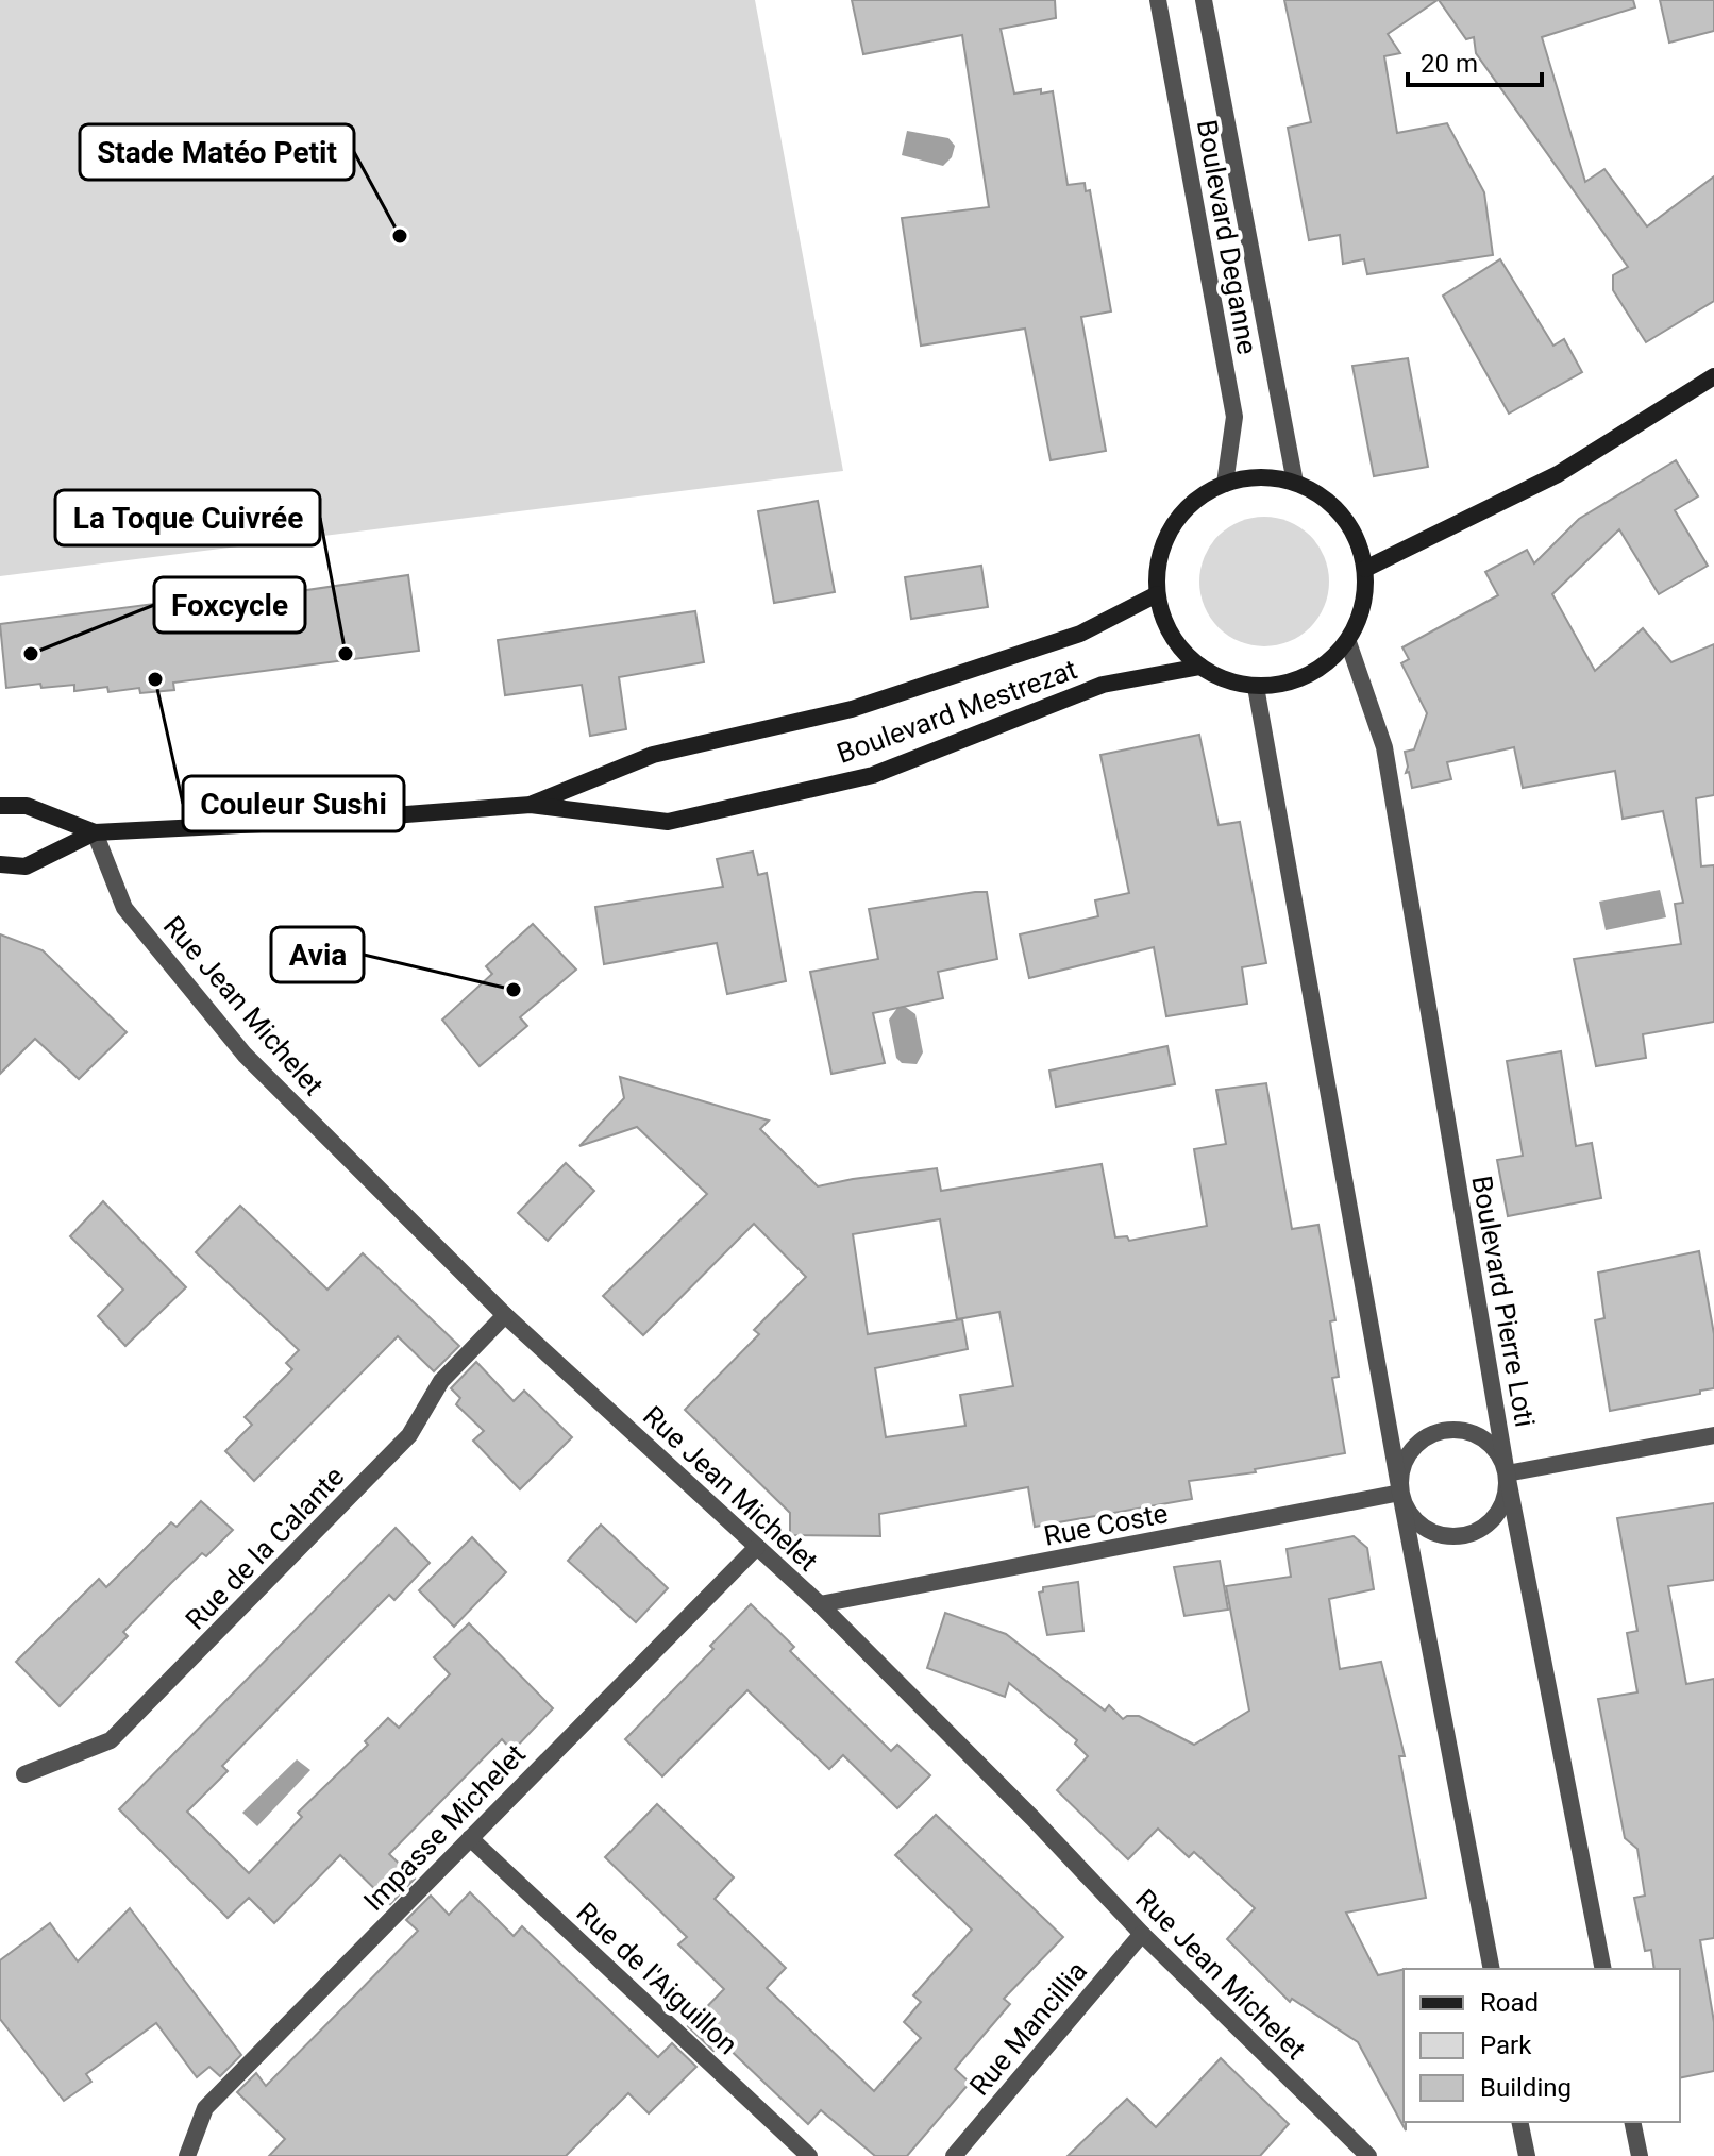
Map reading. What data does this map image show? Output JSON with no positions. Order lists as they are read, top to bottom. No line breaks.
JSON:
{"streets":{"main road":["Boulevard Mestrezat"],"street":["Boulevard Deganne","Rue Jean Michelet","Boulevard Pierre Loti","Rue Coste","Rue de la Calante","Impasse Michelet","Rue de l'Aiguillon","Rue Mancillia"]},"crossings":[["Boulevard Deganne","Boulevard Mestrezat"],["Boulevard Deganne","Boulevard Pierre Loti"],["Boulevard Mestrezat","Rue Jean Michelet"],["Boulevard Mestrezat","Boulevard Pierre Loti"],["Rue Jean Michelet","Rue Coste"],["Rue Jean Michelet","Rue de la Calante"],["Rue Jean Michelet","Impasse Michelet"],["Rue Jean Michelet","Rue Mancillia"],["Boulevard Pierre Loti","Rue Coste"],["Impasse Michelet","Rue de l'Aiguillon"]],"places":["Stade Matéo Petit","Foxcycle","La Toque Cuivrée","Couleur Sushi","Avia"],"legend":["Road","Park","Building"],"scale_bar":"20 m"}
